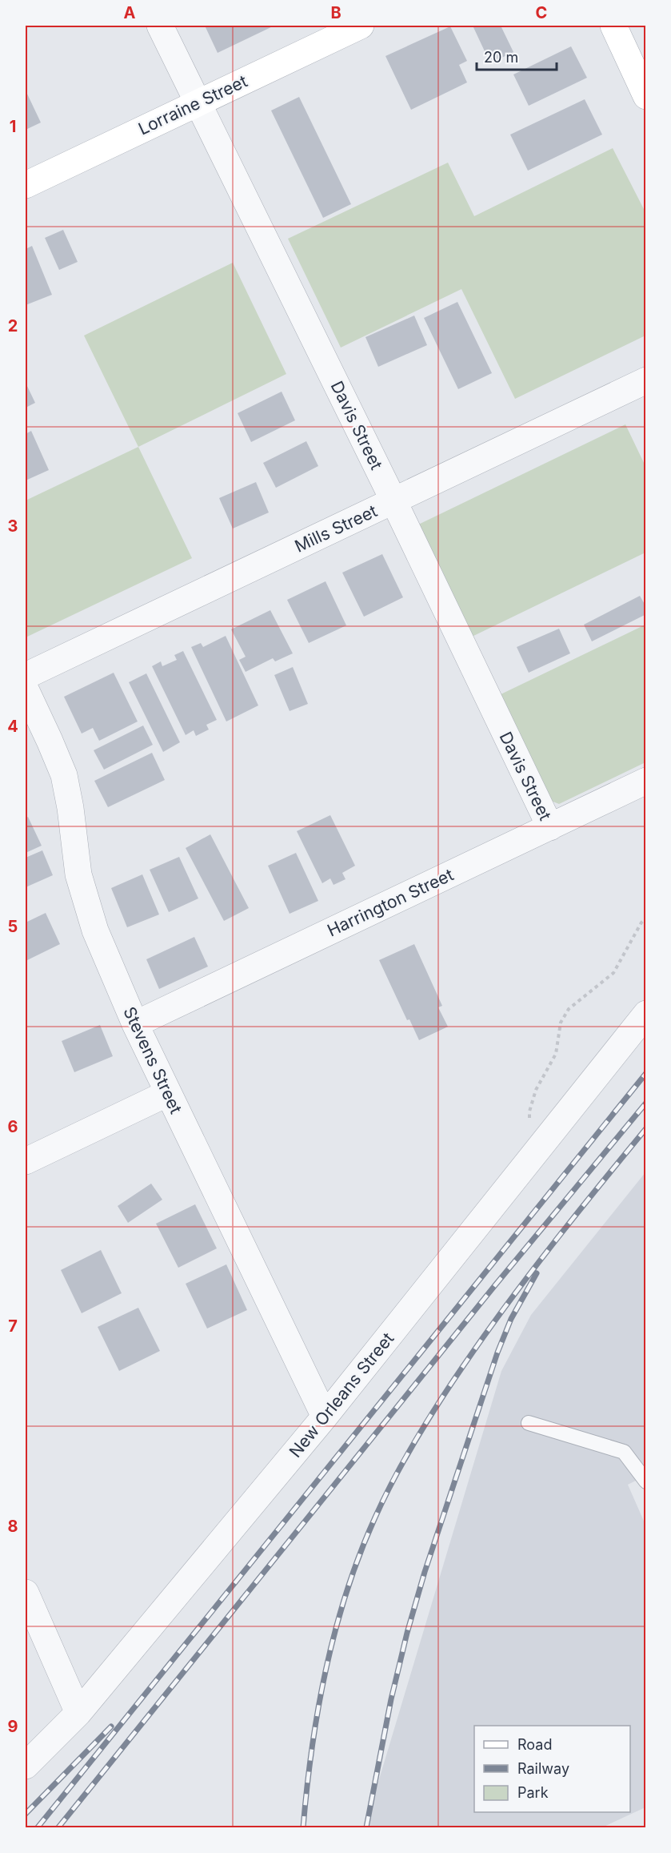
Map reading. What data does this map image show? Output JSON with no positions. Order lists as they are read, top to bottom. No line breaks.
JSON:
{"streets":{"main road":["Lorraine Street"],"street":["Davis Street","Mills Street","Harrington Street","Stevens Street","New Orleans Street"]},"crossings":[["Lorraine Street","Davis Street"],["Davis Street","Mills Street"],["Davis Street","Harrington Street"],["Harrington Street","Stevens Street"],["Stevens Street","New Orleans Street"]],"legend":["Road","Railway","Park"],"scale_bar":"20 m","grid":{"columns":["A","B","C"],"rows":["1","2","3","4","5","6","7","8","9"]}}
